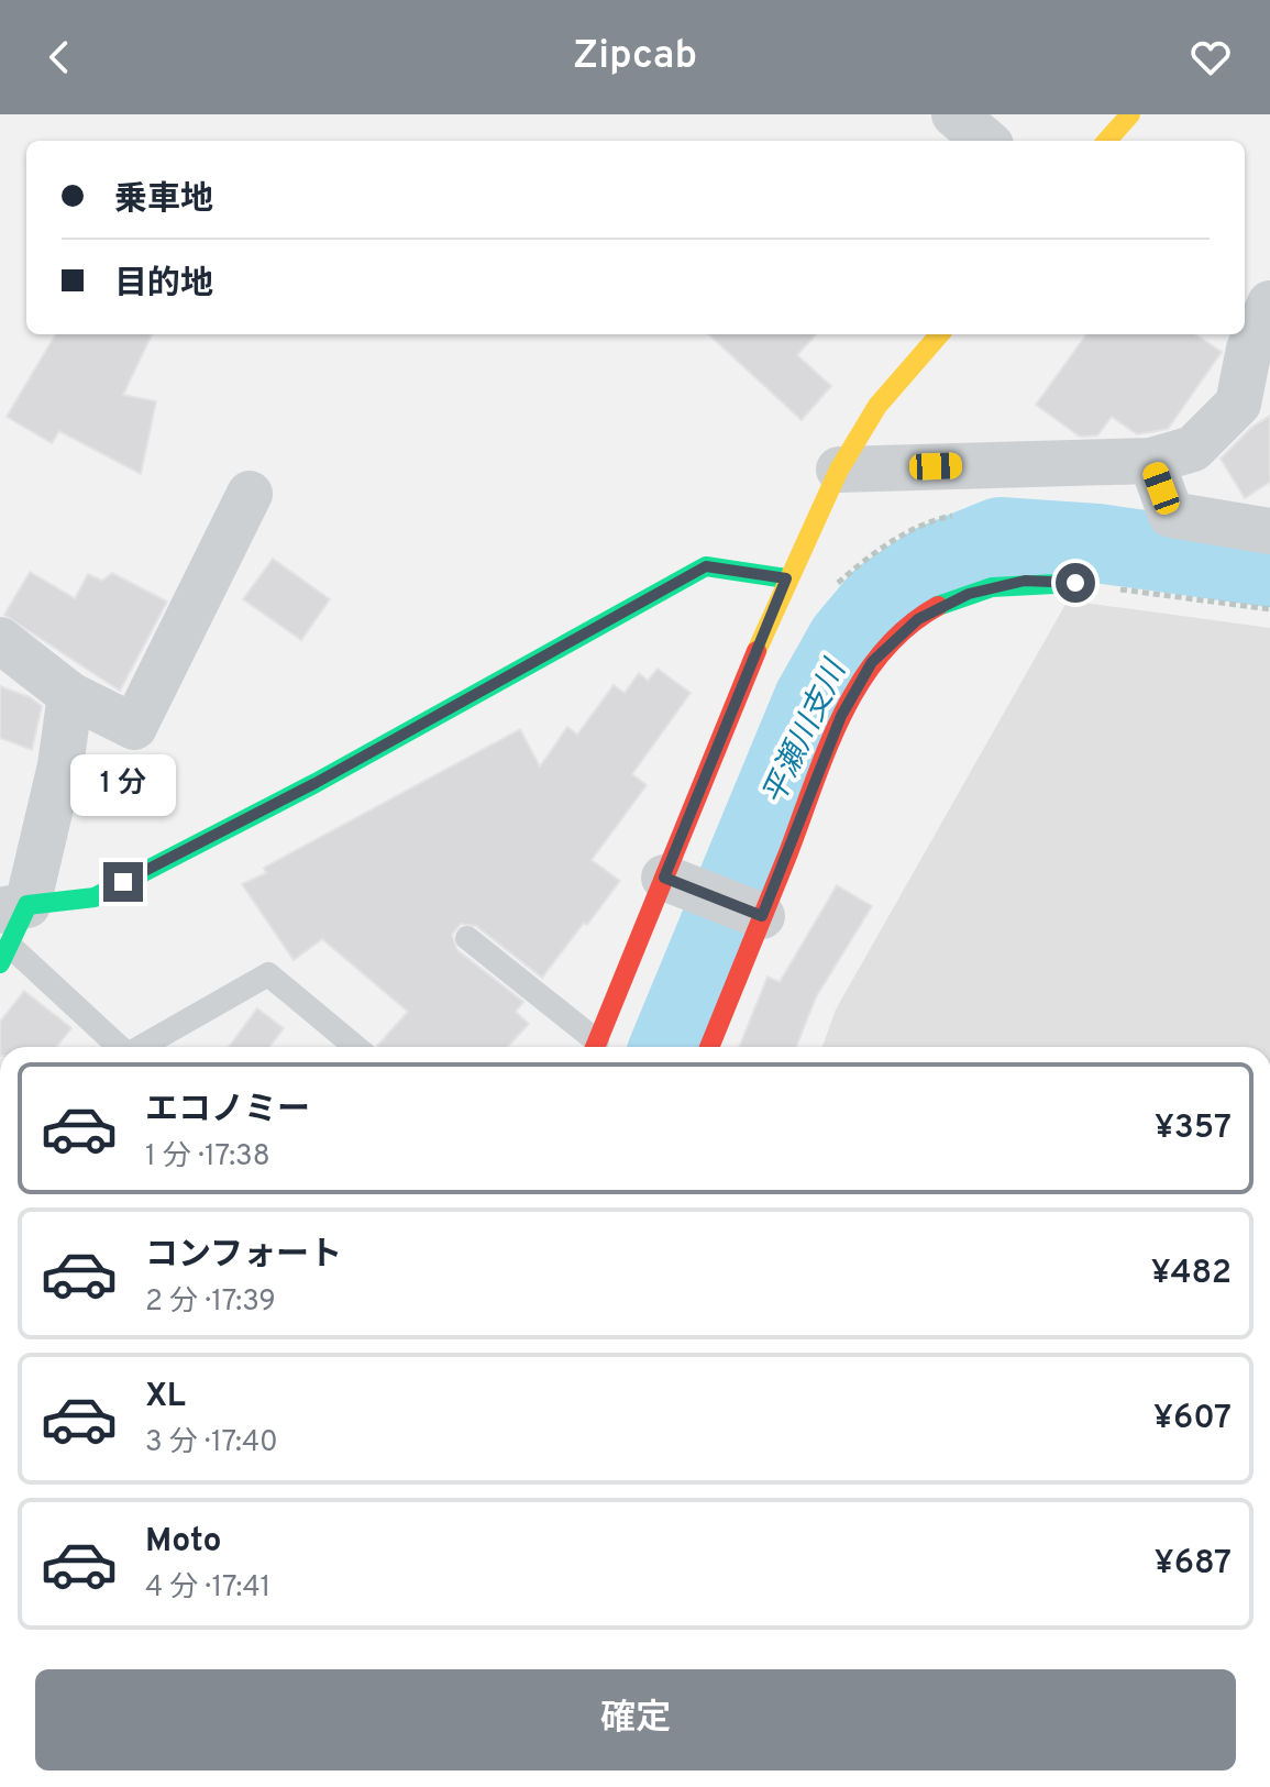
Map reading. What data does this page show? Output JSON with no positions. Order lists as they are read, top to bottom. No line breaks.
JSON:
{"water":["平瀬川支川"],"page":{"header":"Zipcab","banner":["乗車地","目的地"],"bubble":"1 分","list":[{"name":"エコノミー","note":"1 分 · 17:38","value":"¥357"},{"name":"コンフォート","note":"2 分 · 17:39","value":"¥482"},{"name":"XL","note":"3 分 · 17:40","value":"¥607"},{"name":"Moto","note":"4 分 · 17:41","value":"¥687"}],"buttons":"確定"}}
